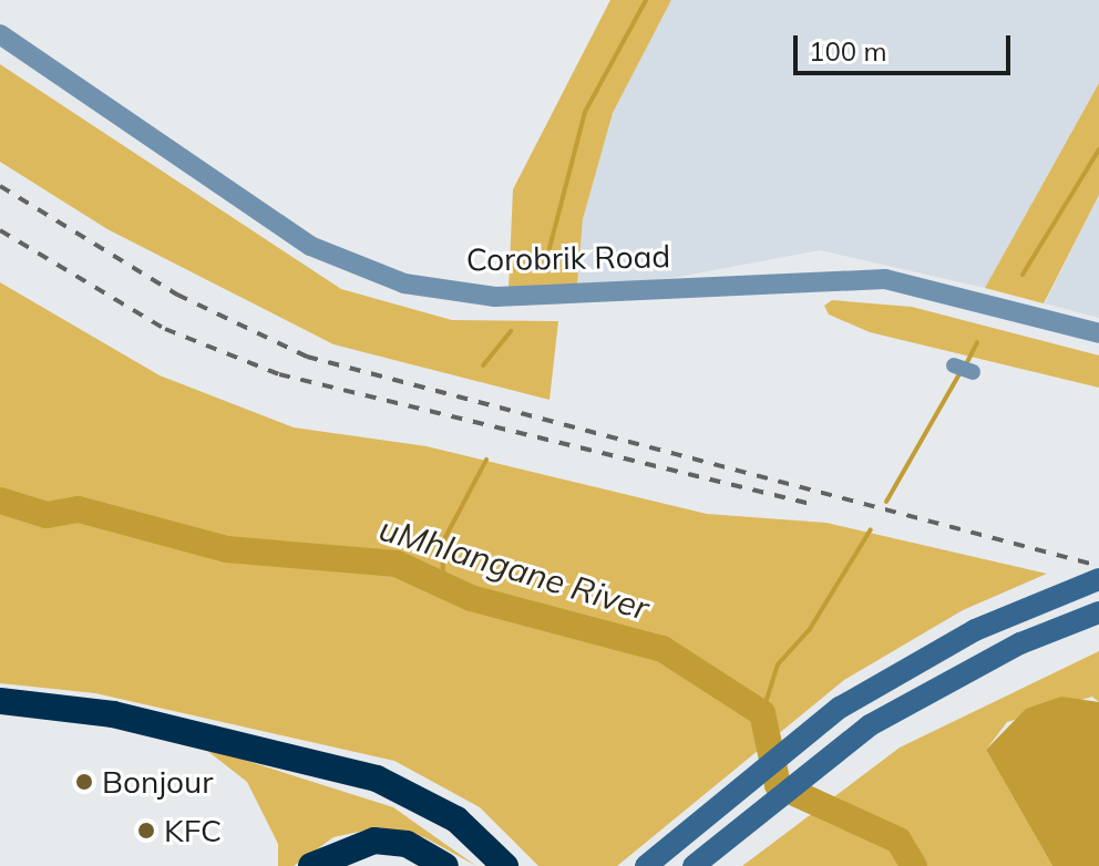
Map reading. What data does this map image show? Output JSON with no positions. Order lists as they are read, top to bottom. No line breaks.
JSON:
{"streets":{"street":["Corobrik Road"]},"water":["uMhlangane River"],"places":["Bonjour","KFC"],"scale_bar":"100 m"}
